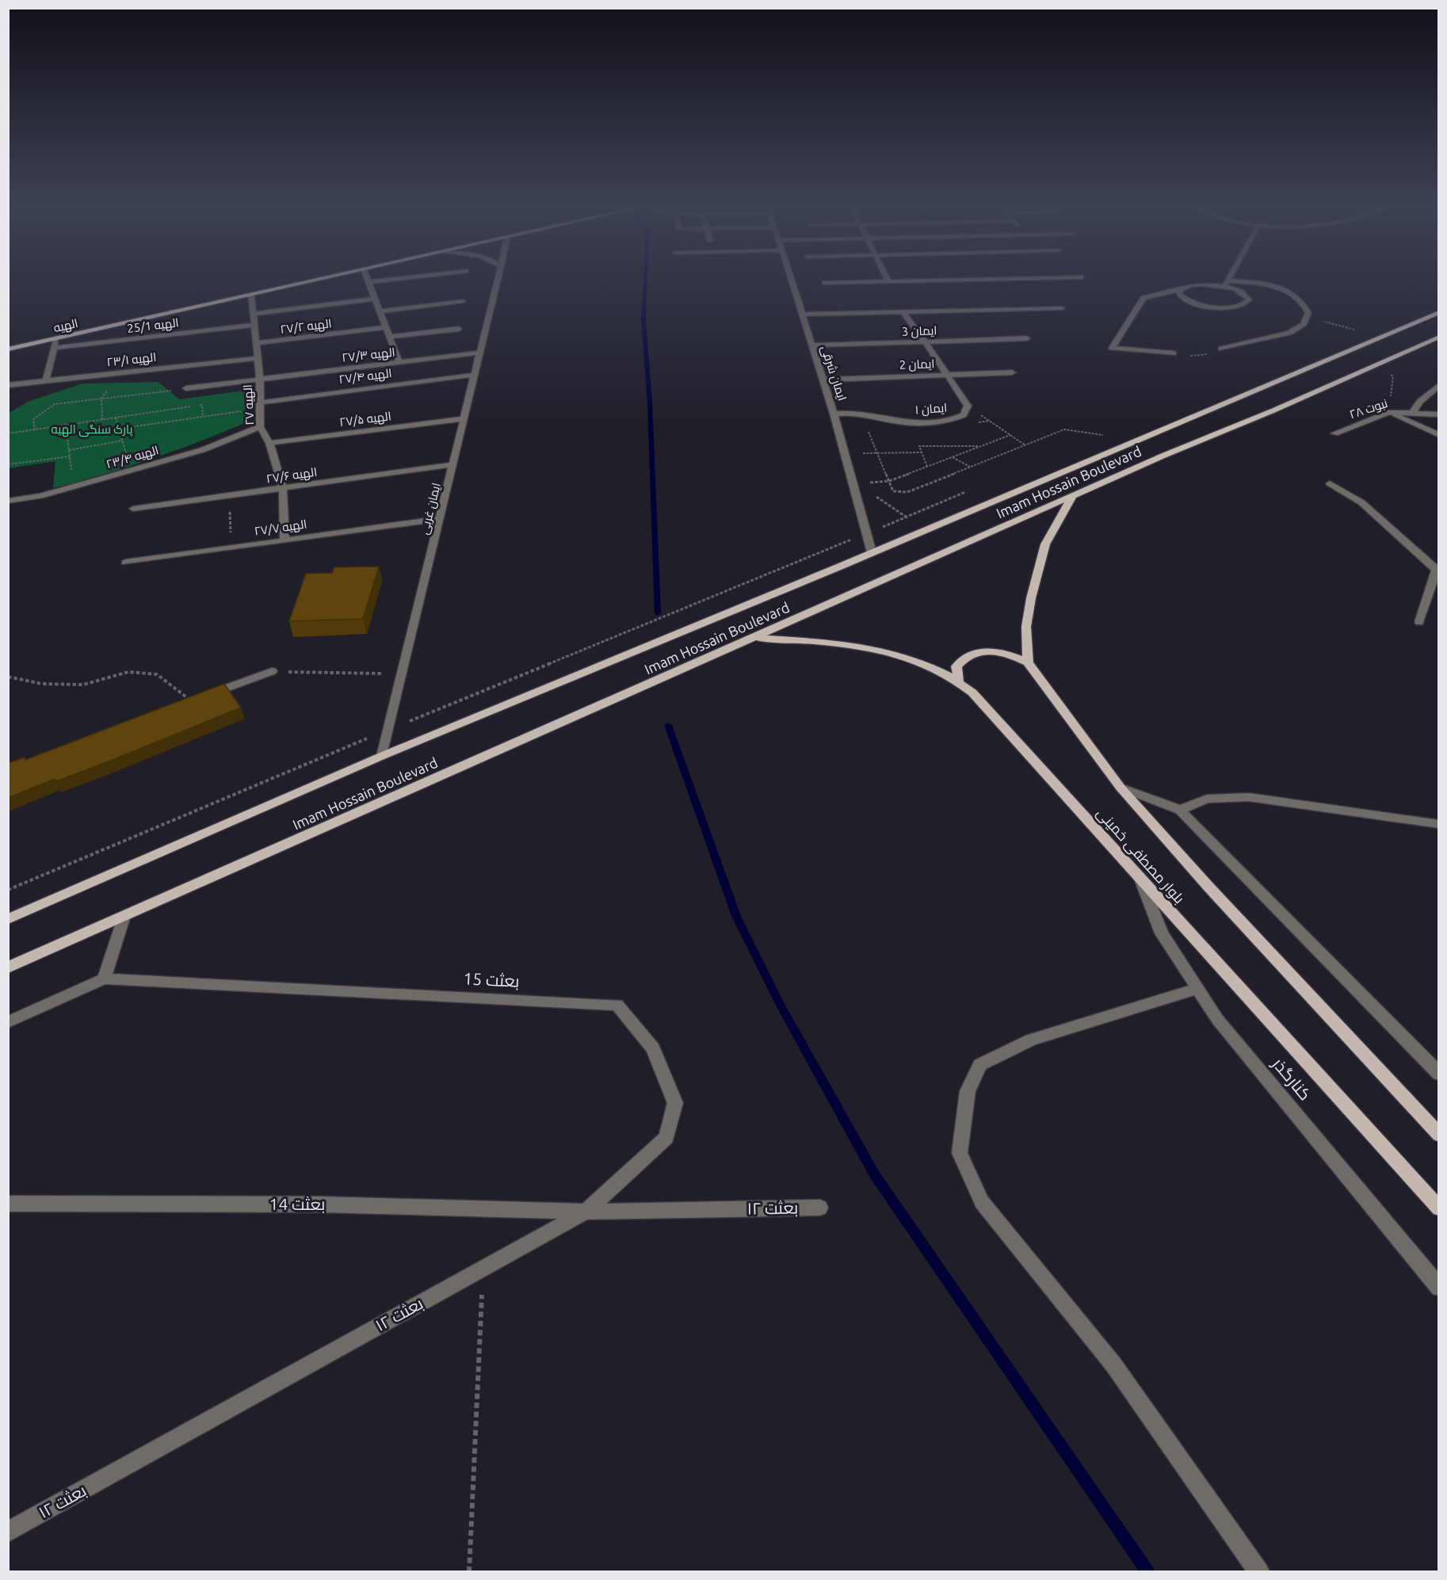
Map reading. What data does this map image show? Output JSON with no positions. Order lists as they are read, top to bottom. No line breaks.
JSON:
{"streets":{"main road":["الهیه","Imam Hossain Boulevard","بلوار مصطفی خمینی"],"street":["الهیه 25/1","الهیه ۲۷/۲","ایمان 3","الهیه ۲۷/۳","الهیه ۲۳/۱","ایمان 2","ایمان شرقی","الهیه ۲۷/۴","الهیه ۲۷","ایمان ۱","نبوت ۲۸","الهیه ۲۷/۵","الهیه ۲۳/۴","الهیه ۲۷/۶","ایمان غربی","الهیه ۲۷/۷","بعثت 15","کنارگذر","بعثت 14","بعثت ۱۲"]},"crossings":[["الهیه","الهیه ۲۷"],["الهیه 25/1","الهیه ۲۷"],["الهیه ۲۷/۲","الهیه ۲۷"],["ایمان 3","ایمان شرقی"],["ایمان 3","ایمان ۱"],["الهیه ۲۷/۳","الهیه ۲۷"],["الهیه ۲۷/۳","ایمان غربی"],["الهیه ۲۳/۱","الهیه ۲۷"],["ایمان 2","ایمان شرقی"],["ایمان 2","ایمان ۱"],["ایمان شرقی","ایمان ۱"],["ایمان شرقی","Imam Hossain Boulevard"],["الهیه ۲۷/۴","الهیه ۲۷"],["الهیه ۲۷/۴","ایمان غربی"],["الهیه ۲۷","الهیه ۲۷/۵"],["الهیه ۲۷","الهیه ۲۳/۴"],["الهیه ۲۷","الهیه ۲۷/۶"],["الهیه ۲۷","الهیه ۲۷/۷"],["الهیه ۲۷/۵","ایمان غربی"],["الهیه ۲۷/۶","ایمان غربی"],["Imam Hossain Boulevard","ایمان غربی"],["Imam Hossain Boulevard","بلوار مصطفی خمینی"],["ایمان غربی","الهیه ۲۷/۷"],["بلوار مصطفی خمینی","کنارگذر"],["بعثت 15","بعثت 14"],["بعثت 15","بعثت ۱۲"],["بعثت 14","بعثت ۱۲"]],"parks":["پارک سنگی الهیه"]}
